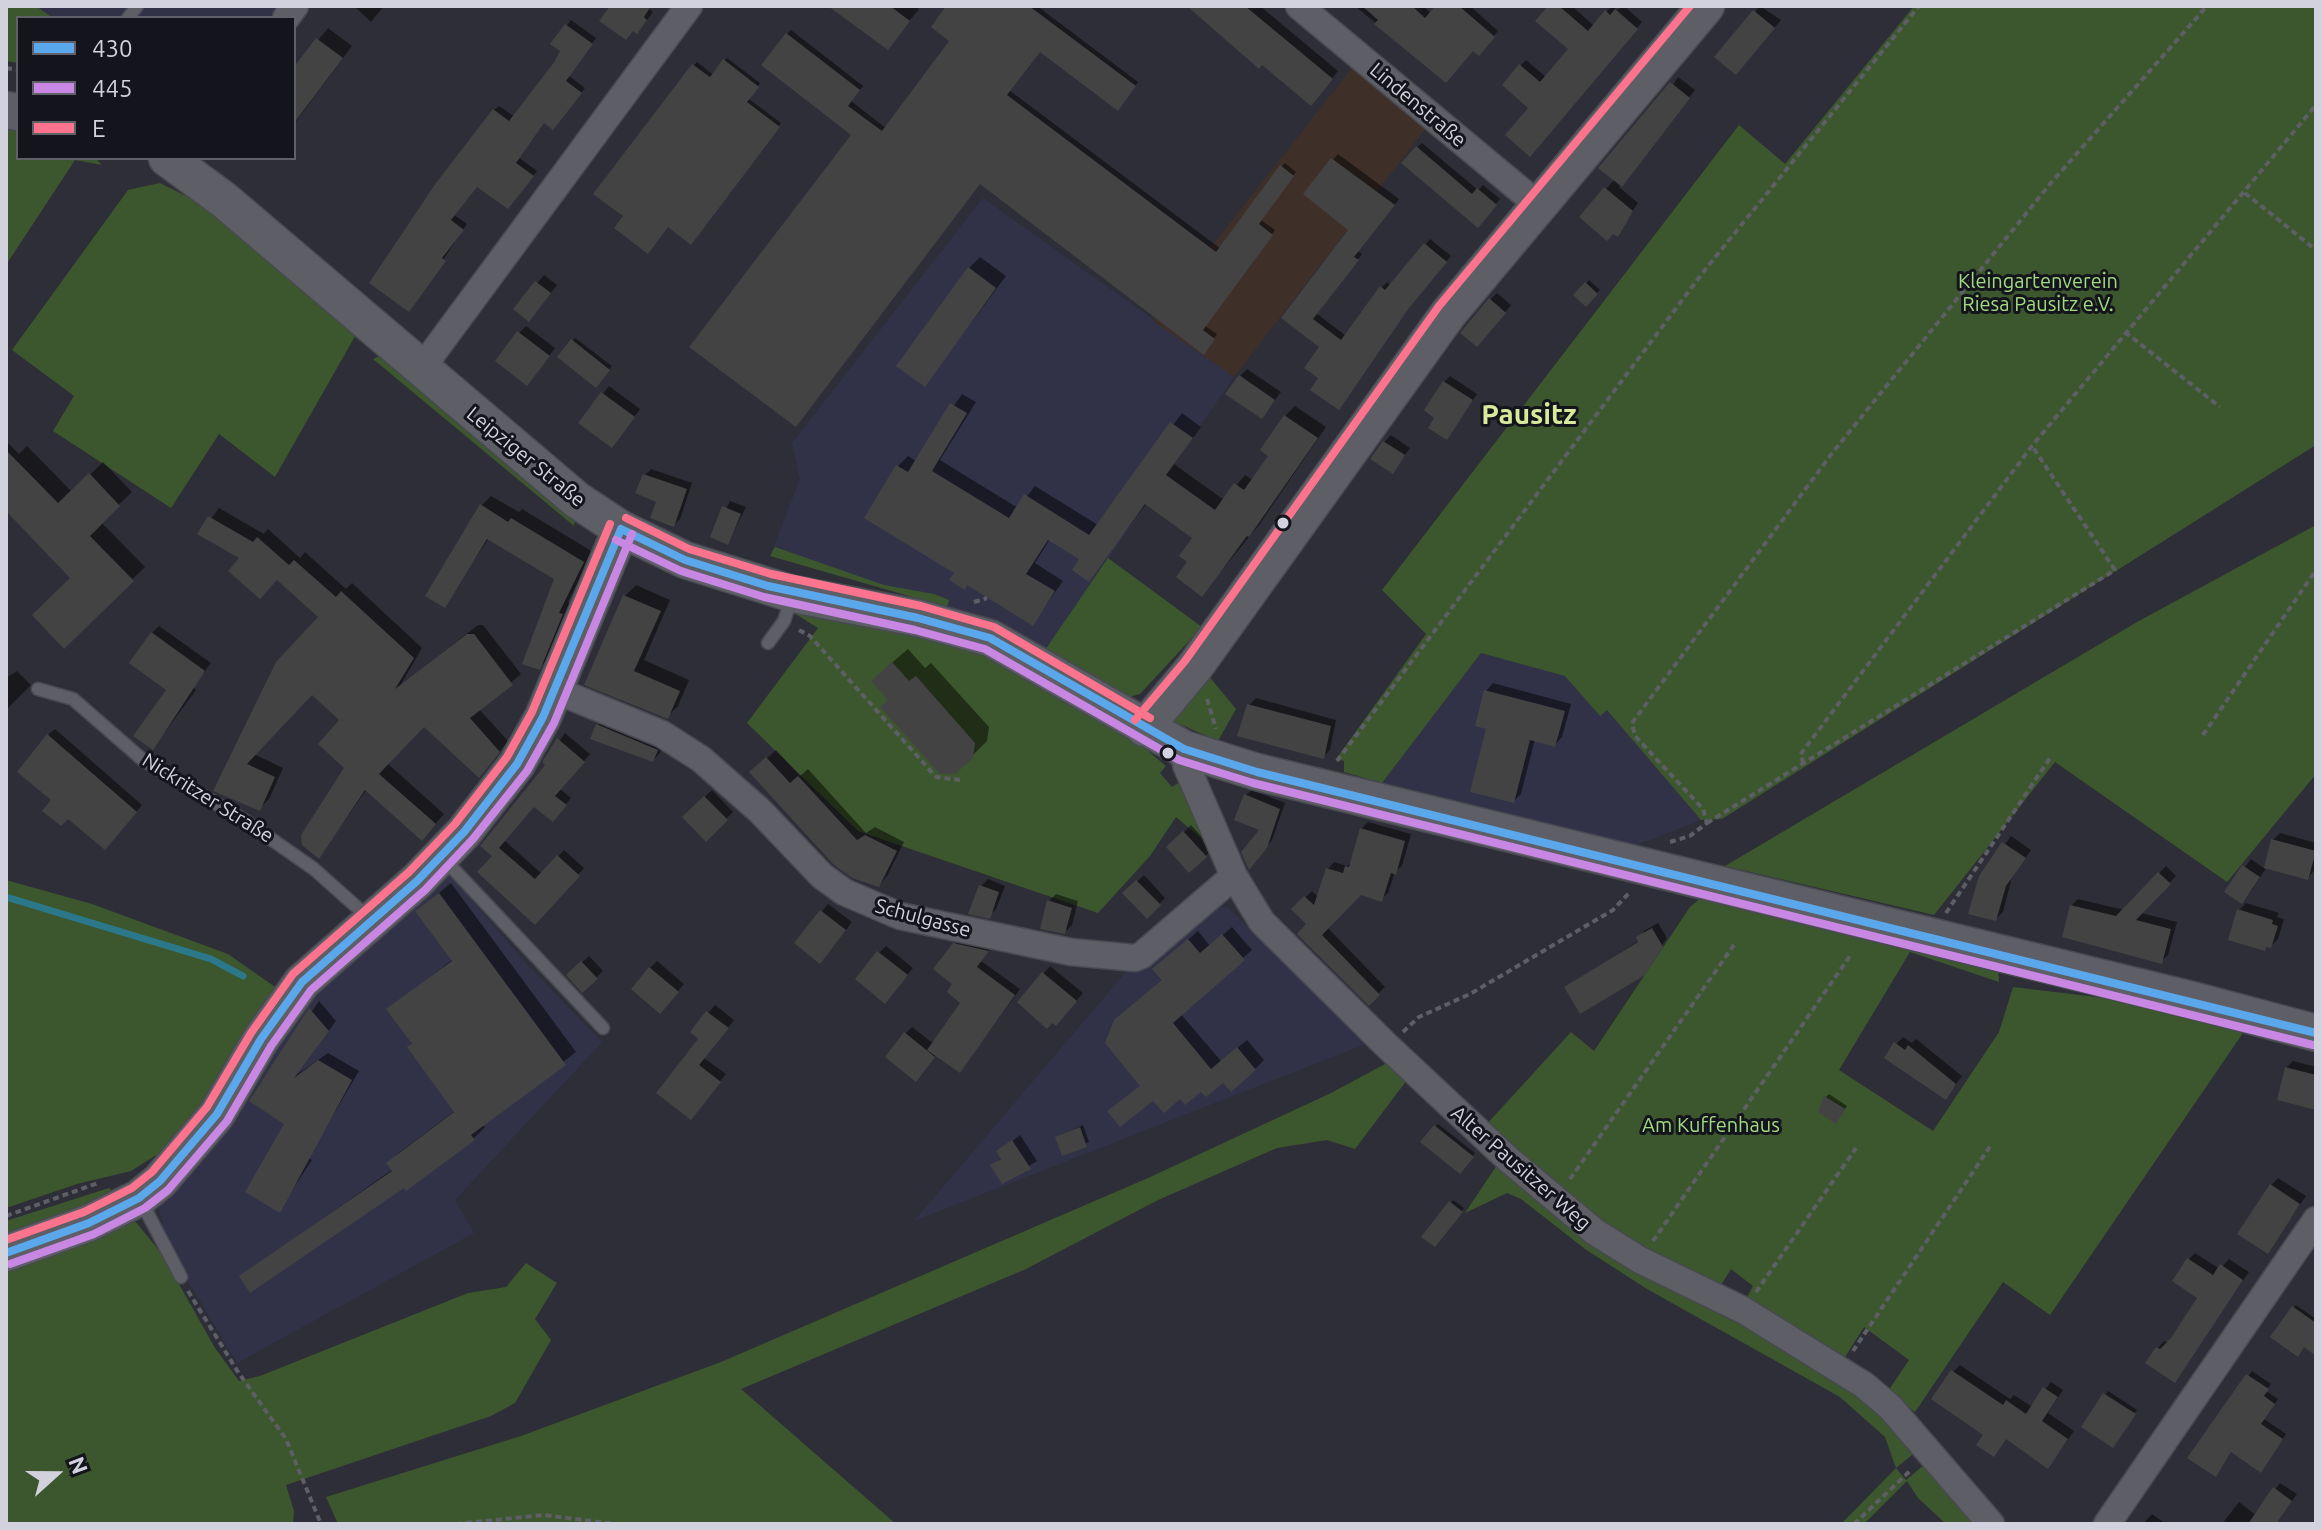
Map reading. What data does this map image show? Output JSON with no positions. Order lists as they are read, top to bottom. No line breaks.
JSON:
{"streets":{"street":["Lindenstraße","Leipziger Straße","Schulgasse","Alter Pausitzer Weg"],"lane":["Nickritzer Straße"]},"crossings":[["Leipziger Straße","Alter Pausitzer Weg"],["Schulgasse","Alter Pausitzer Weg"]],"districts":["Pausitz"],"parks":["Kleingartenverein Riesa Pausitz e.V.","Am Kuffenhaus"],"lines":["transit line E","transit line 430","transit line 445"],"legend":["430","445","E"],"north":"right"}
